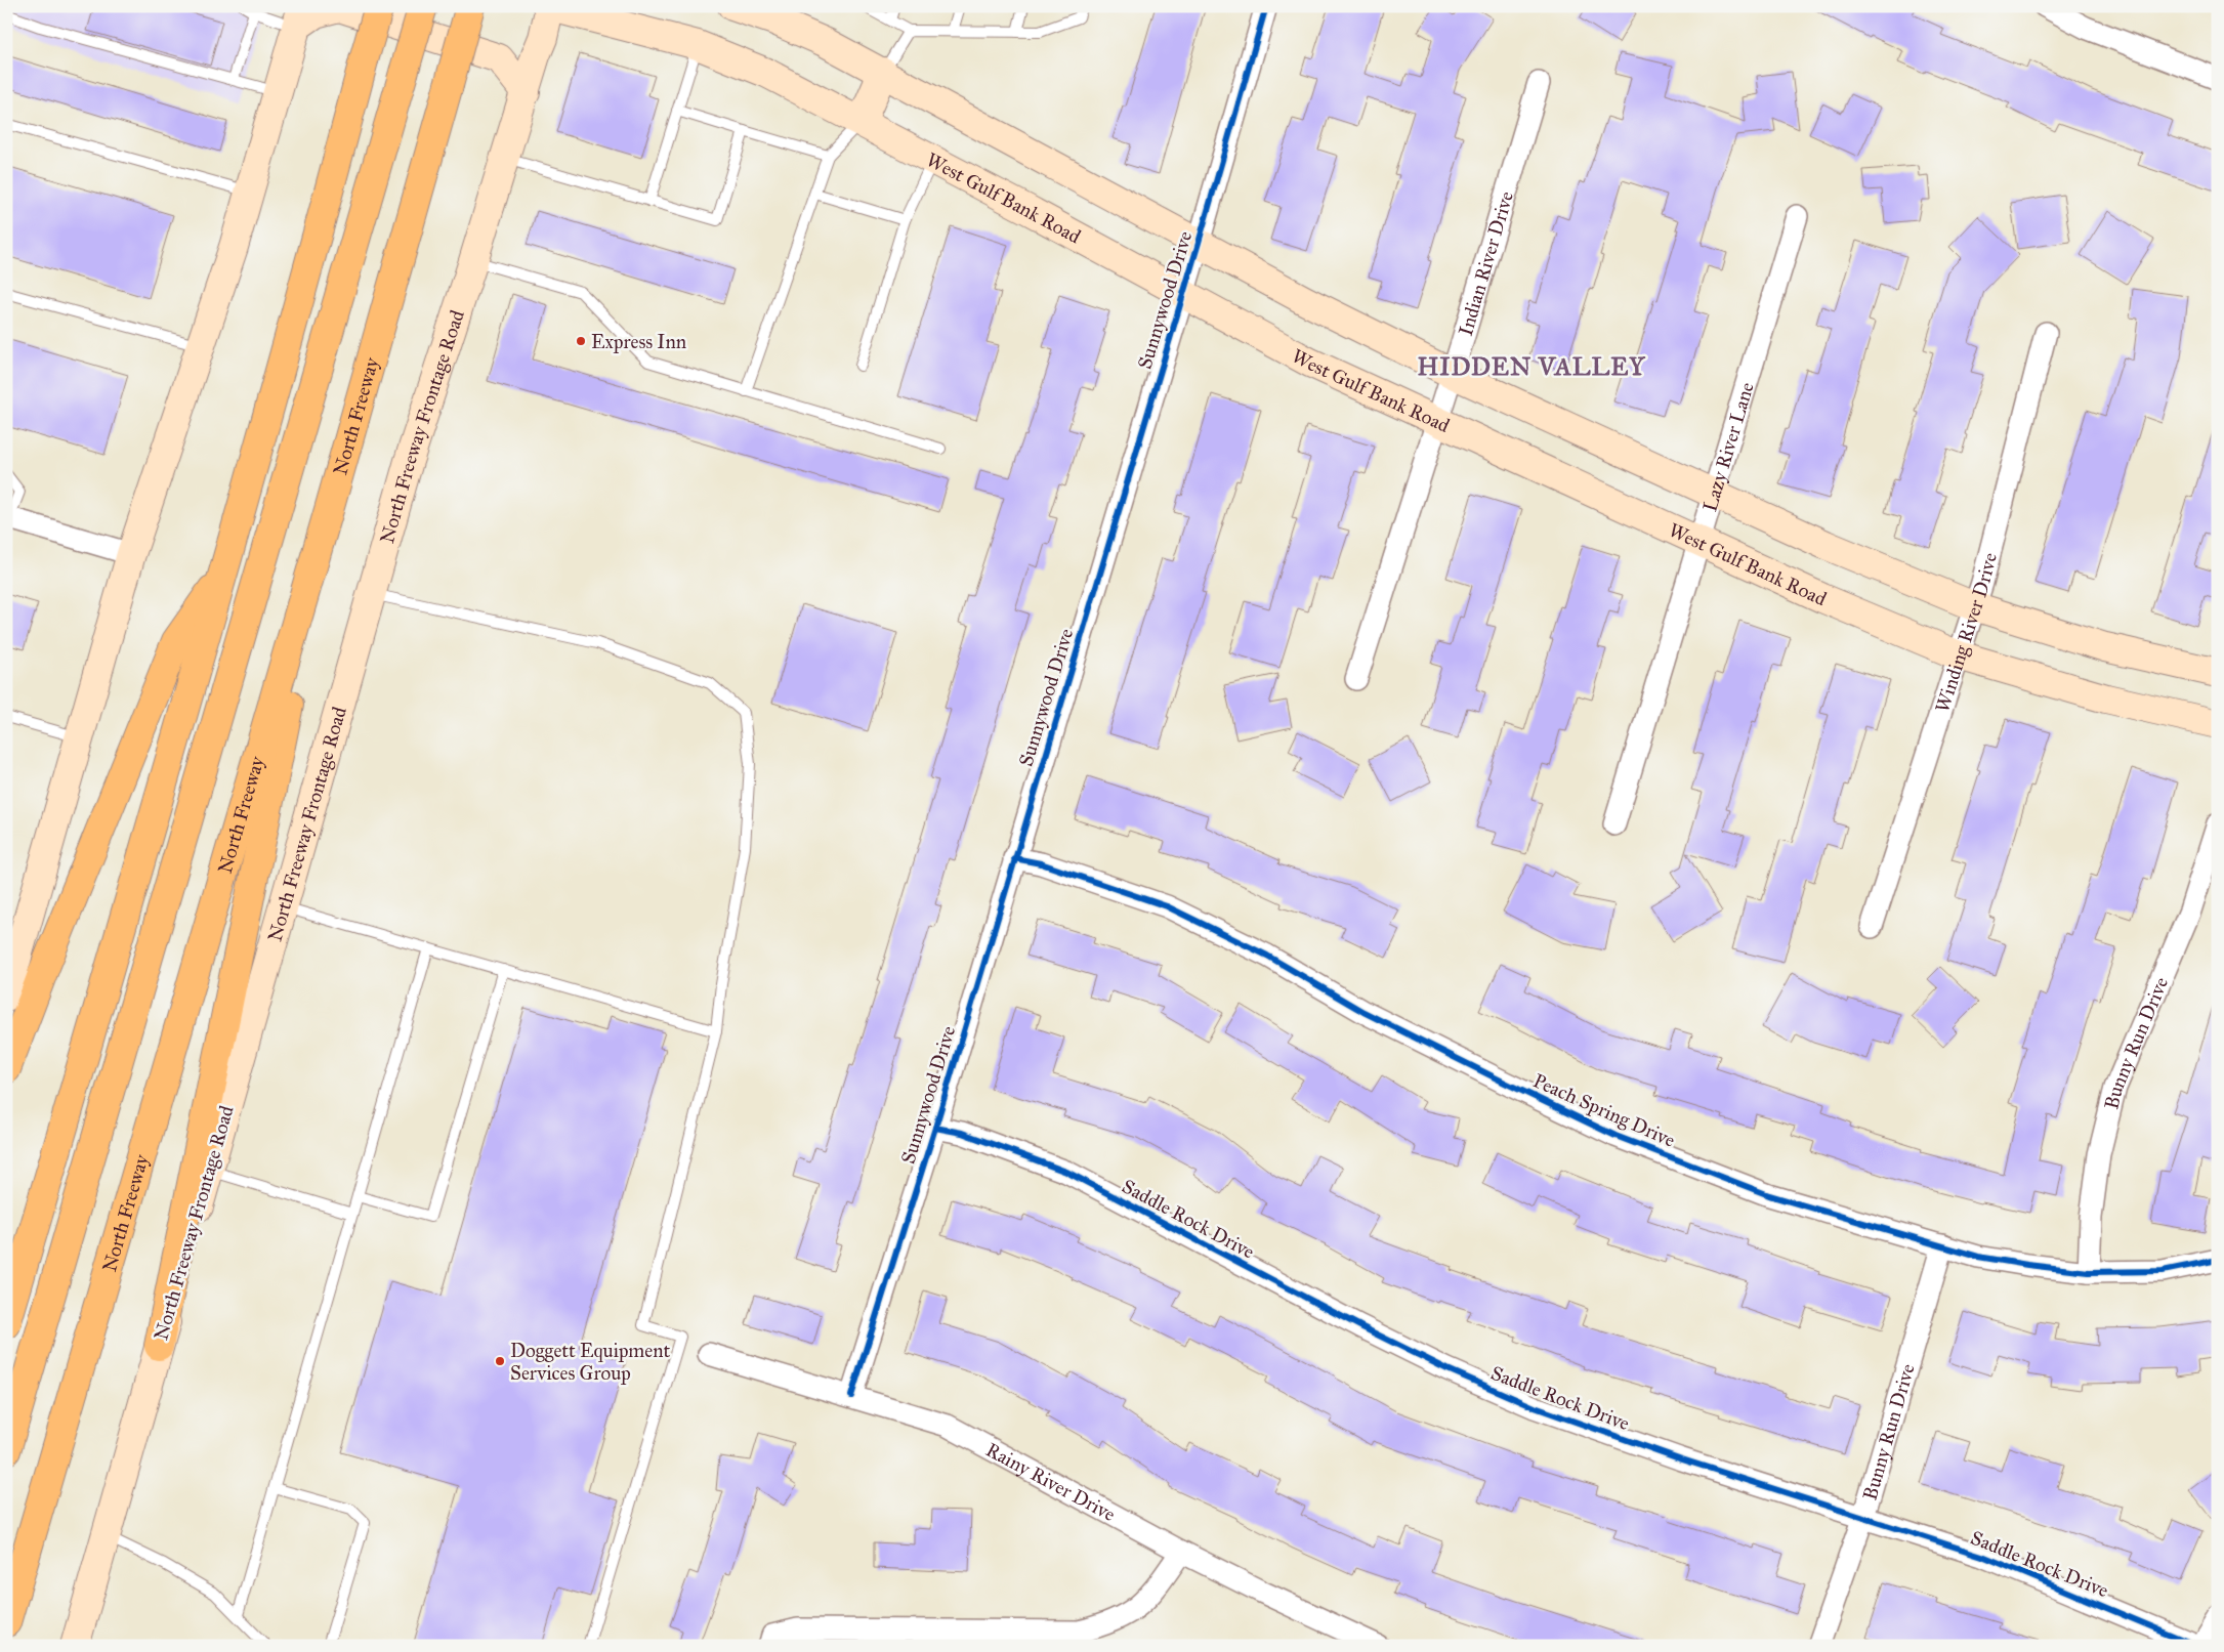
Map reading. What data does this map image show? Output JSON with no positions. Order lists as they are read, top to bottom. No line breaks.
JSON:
{"streets":{"highway":["North Freeway"],"main road":["West Gulf Bank Road","North Freeway Frontage Road"],"street":["Indian River Drive","Sunnywood Drive","Lazy River Lane","Winding River Drive","Bunny Run Drive","Peach Spring Drive","Saddle Rock Drive","Rainy River Drive"]},"crossings":[["West Gulf Bank Road","Indian River Drive"],["West Gulf Bank Road","Sunnywood Drive"],["West Gulf Bank Road","North Freeway Frontage Road"],["West Gulf Bank Road","Lazy River Lane"],["West Gulf Bank Road","Winding River Drive"],["Sunnywood Drive","Peach Spring Drive"],["Sunnywood Drive","Saddle Rock Drive"],["Sunnywood Drive","Rainy River Drive"],["Bunny Run Drive","Peach Spring Drive"],["Bunny Run Drive","Saddle Rock Drive"]],"districts":["HIDDEN VALLEY"],"places":["Express Inn","Doggett Equipment Services Group"]}
